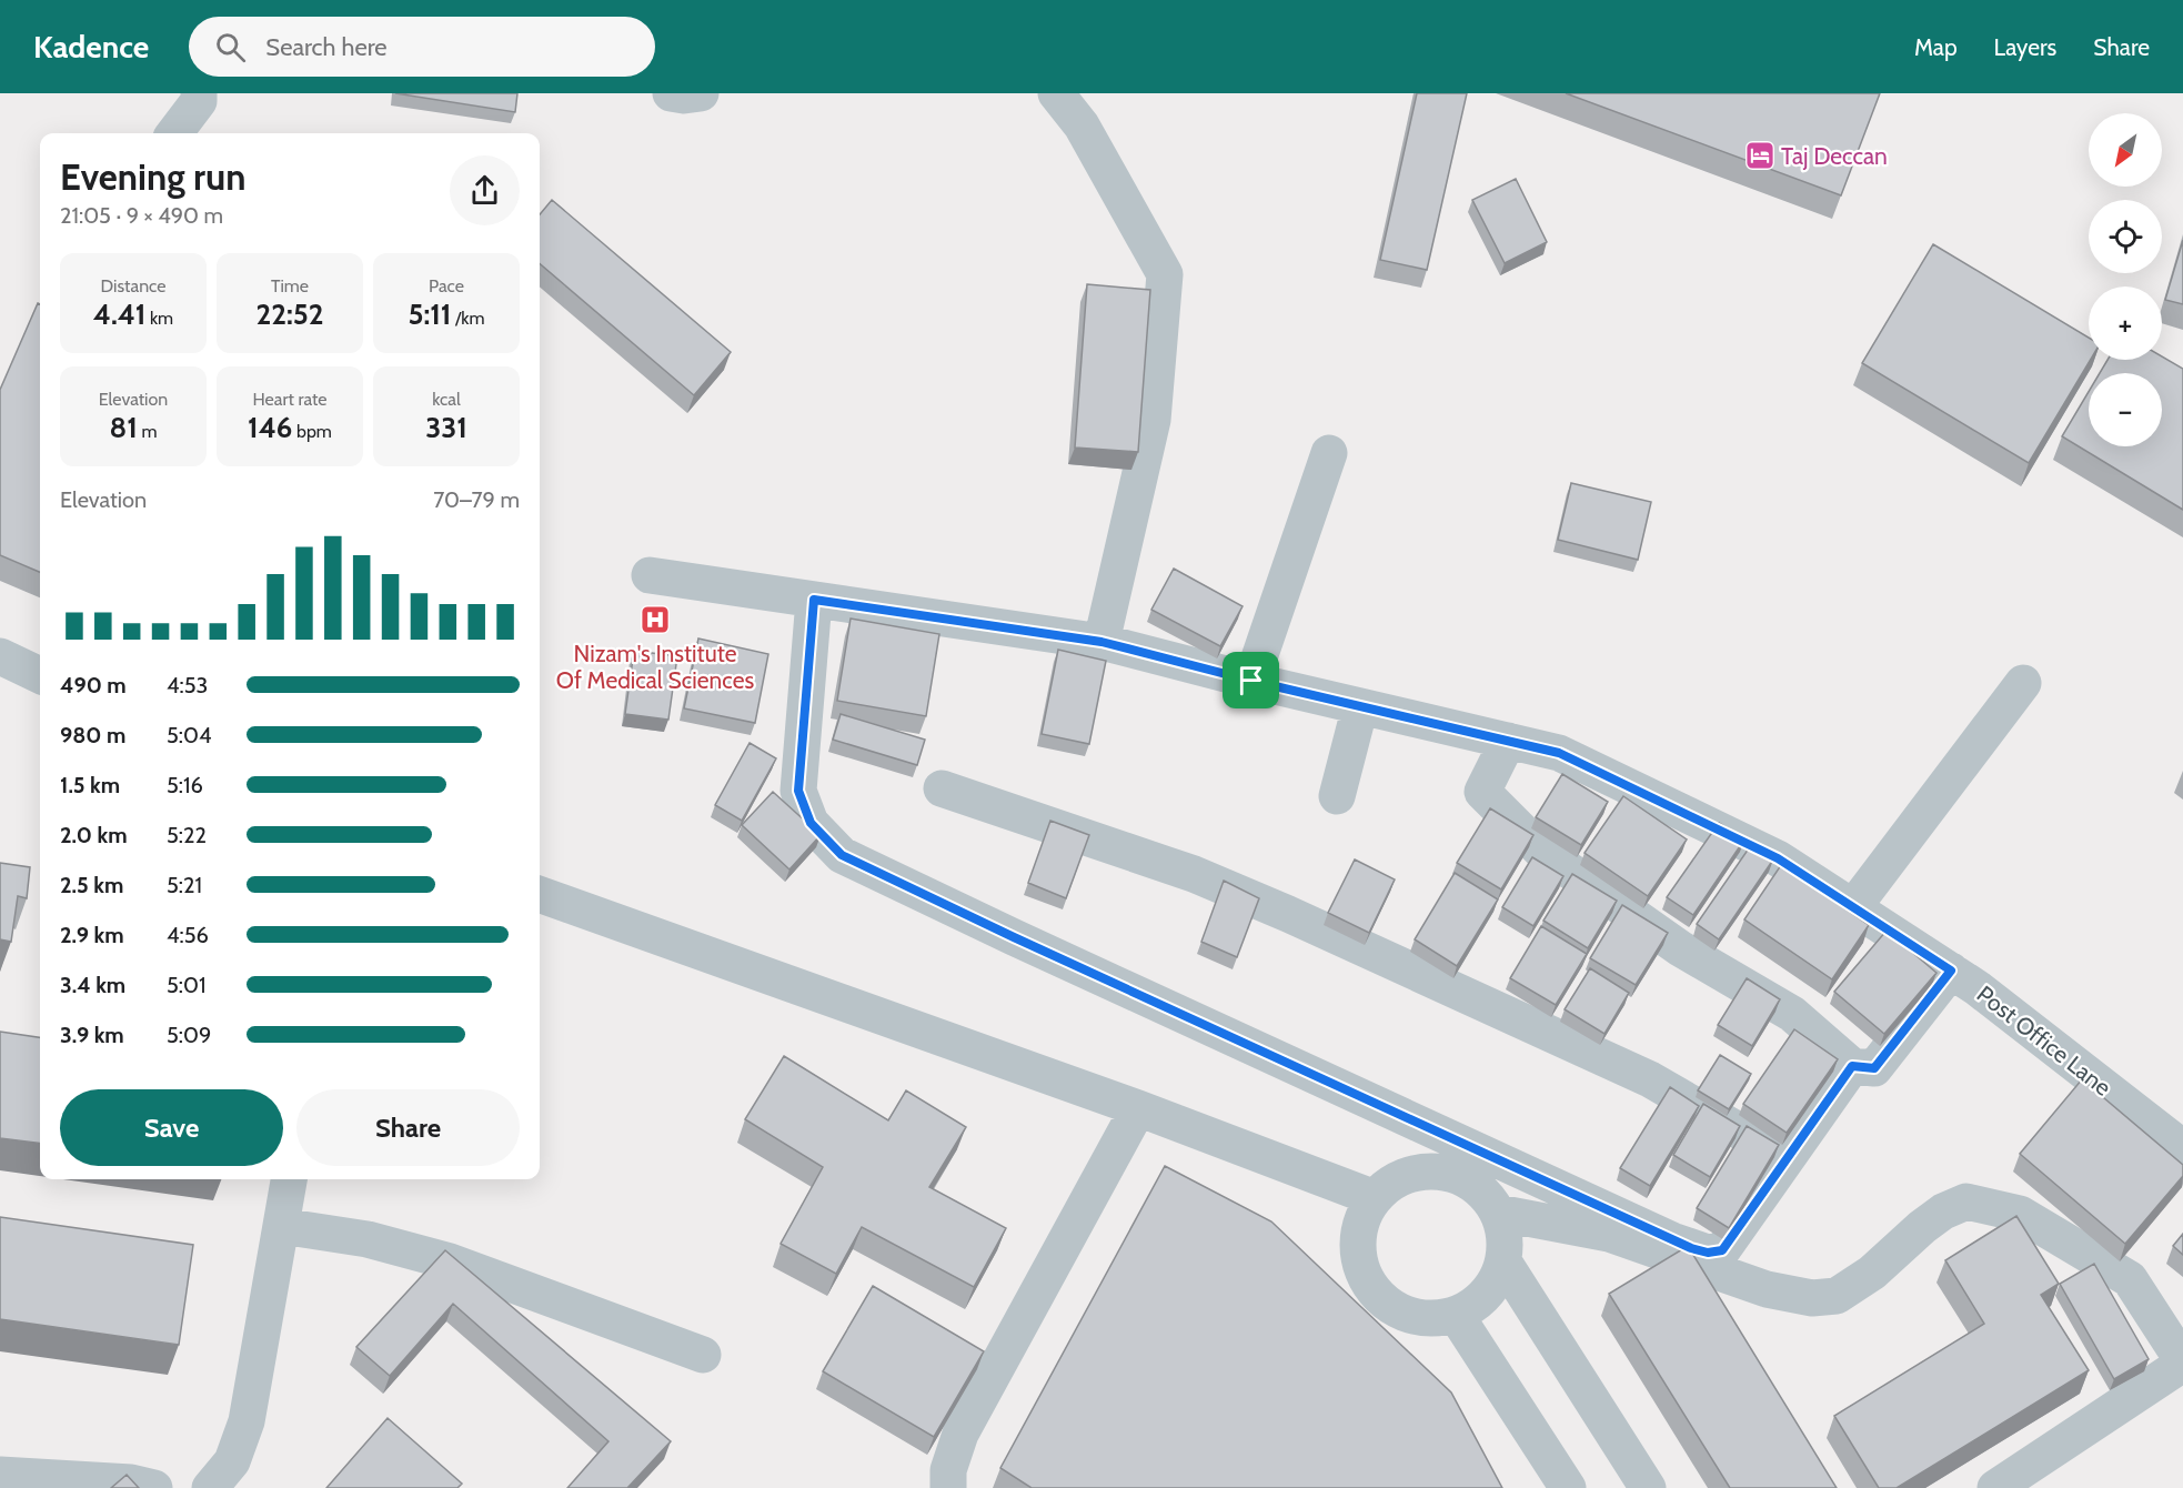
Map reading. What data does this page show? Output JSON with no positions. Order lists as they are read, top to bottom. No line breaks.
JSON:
{"streets":{"street":["Post Office Lane"]},"places":{"hotel":["Taj Deccan"],"hospital":["Nizam's Institute Of Medical Sciences"]},"north":"bottom left","page":{"header":"Kadence","search":"Search here","nav":["Map","Layers","Share"],"map_buttons":["+","−"],"heading":["Evening run","21:05 · 9 × 490 m"],"stats":[["Distance","4.41 km"],["Time","22:52"],["Pace","5:11 /km"],["Elevation","81 m"],["Heart rate","146 bpm"],["kcal","331"]],"chart":["Elevation","70–79 m"],"list":[{"name":"490 m","note":"4:53"},{"name":"980 m","note":"5:04"},{"name":"1.5 km","note":"5:16"},{"name":"2.0 km","note":"5:22"},{"name":"2.5 km","note":"5:21"},{"name":"2.9 km","note":"4:56"},{"name":"3.4 km","note":"5:01"},{"name":"3.9 km","note":"5:09"}],"buttons":["Save","Share"]}}
